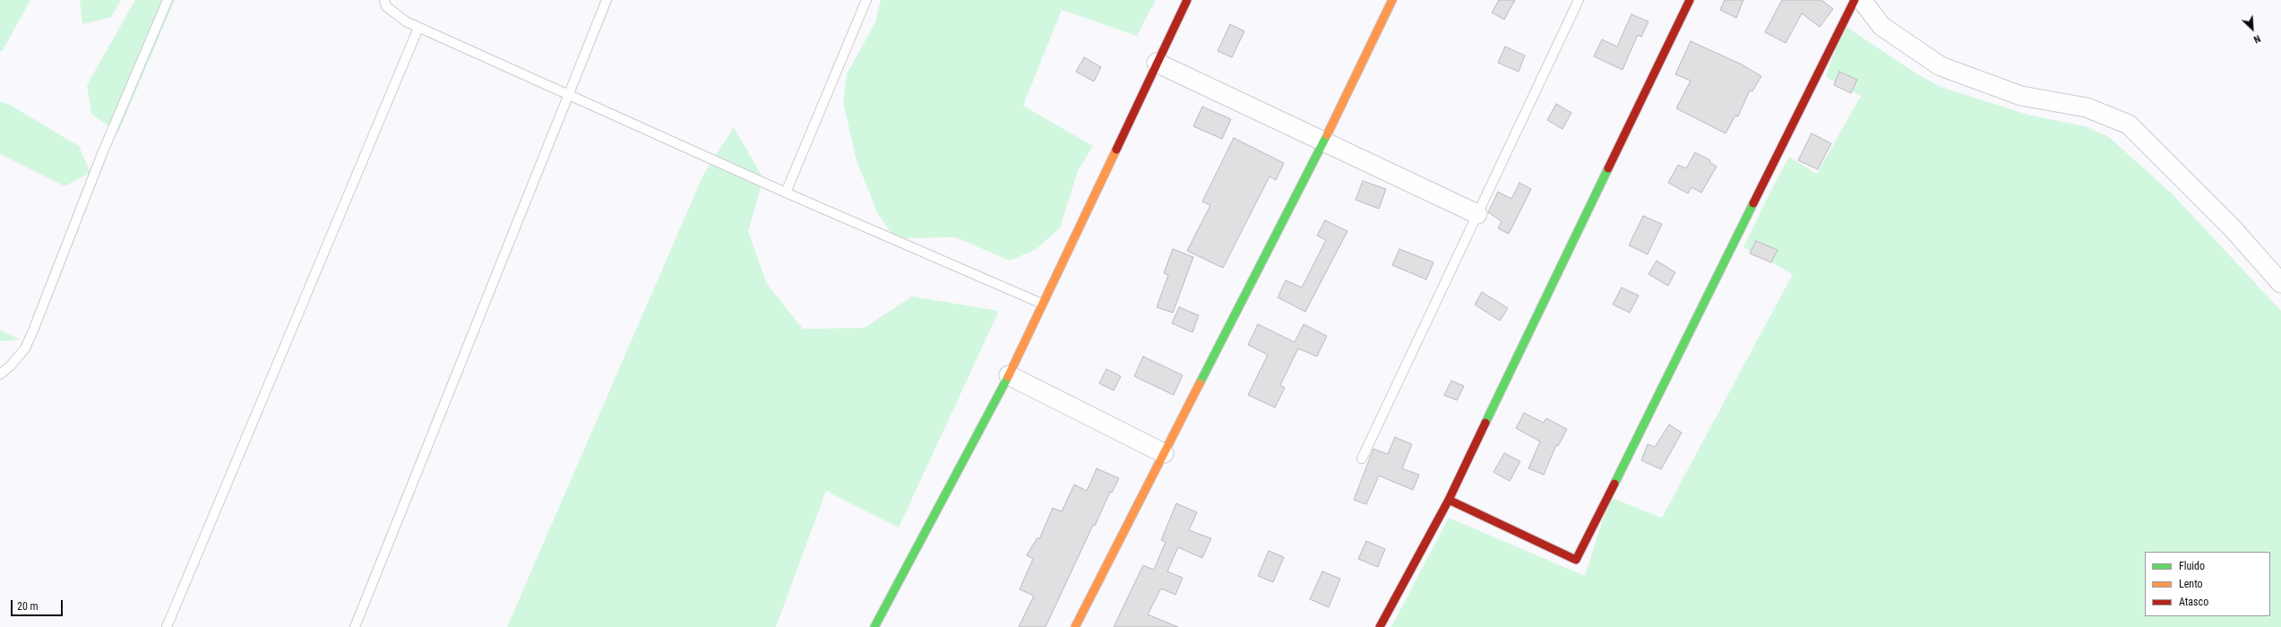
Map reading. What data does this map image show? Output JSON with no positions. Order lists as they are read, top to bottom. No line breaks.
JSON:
{"legend":["Fluido","Lento","Atasco"],"scale_bar":"20 m","north":"bottom right"}
